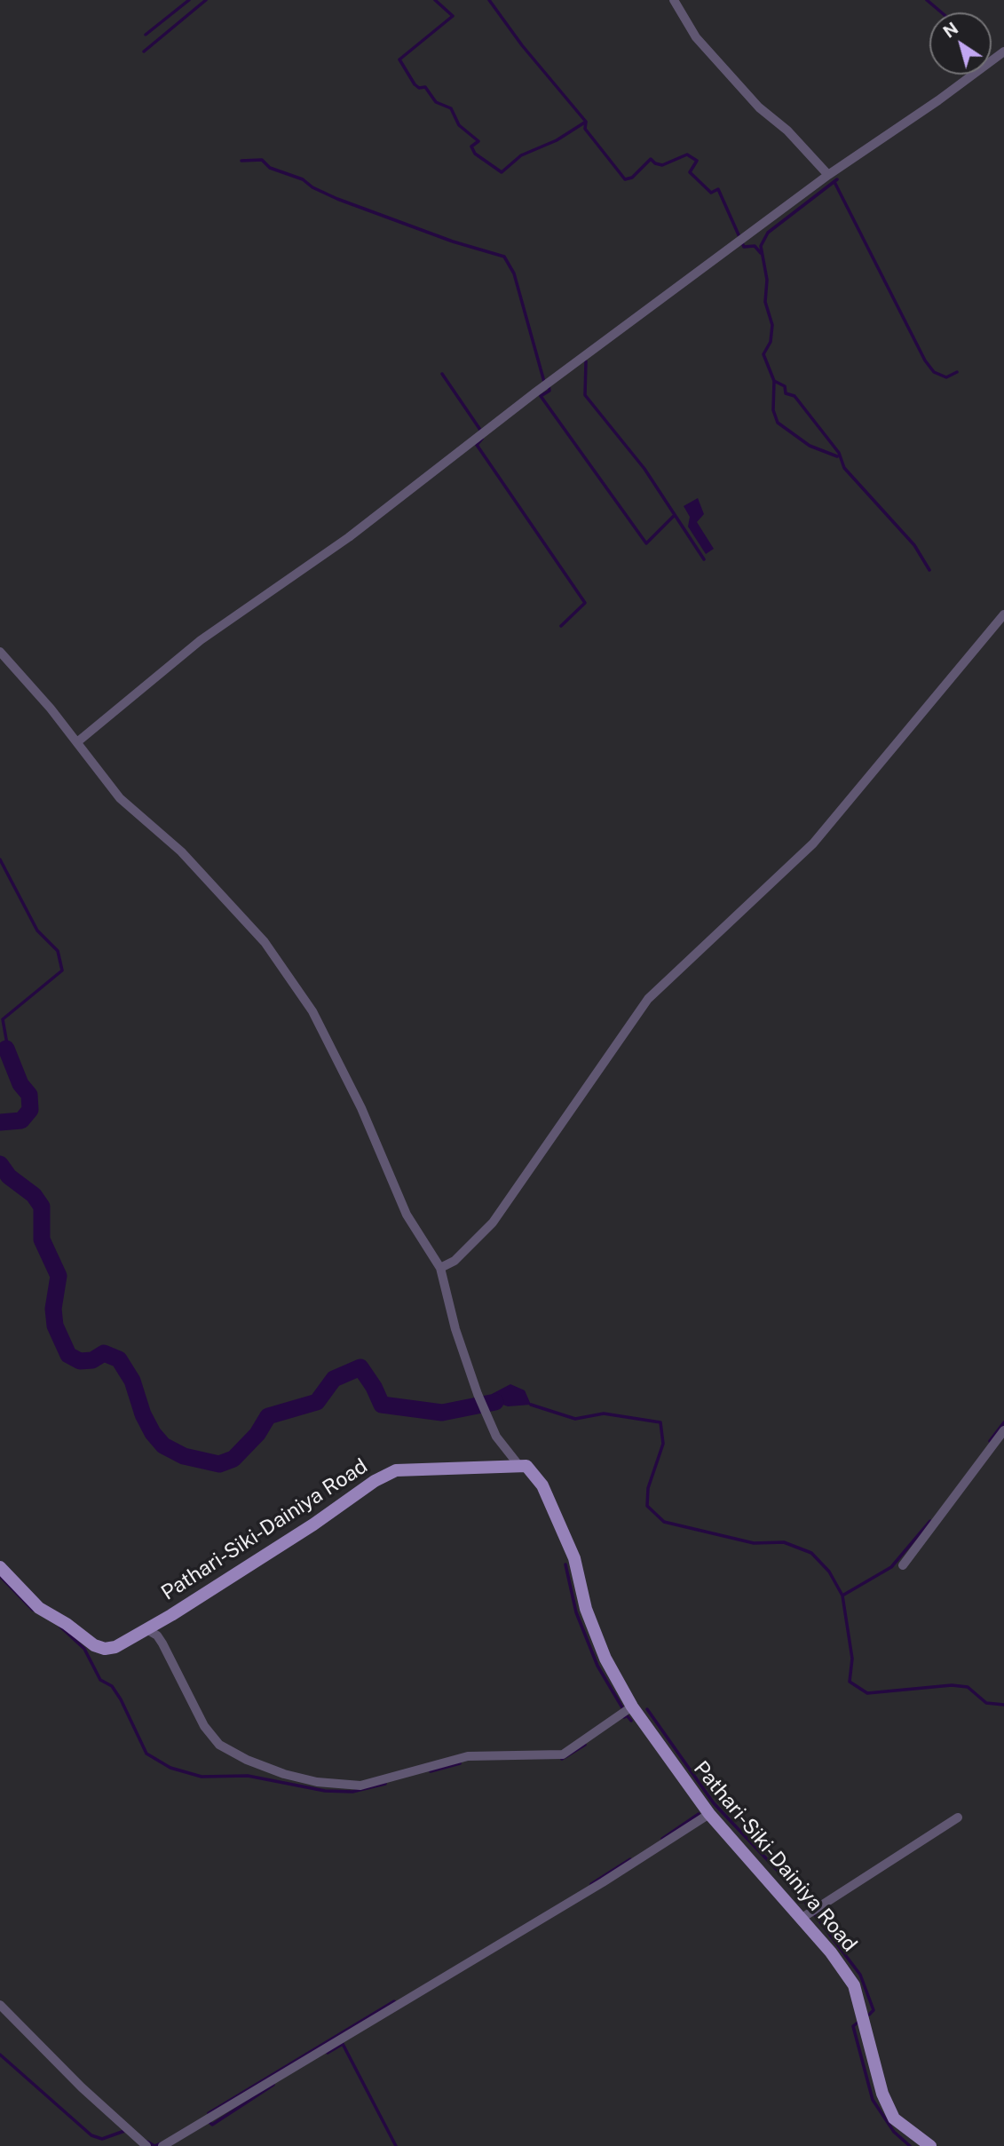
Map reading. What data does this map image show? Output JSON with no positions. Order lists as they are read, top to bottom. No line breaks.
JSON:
{"streets":{"main road":["Pathari-Siki-Dainiya Road"]},"north":"top left"}
